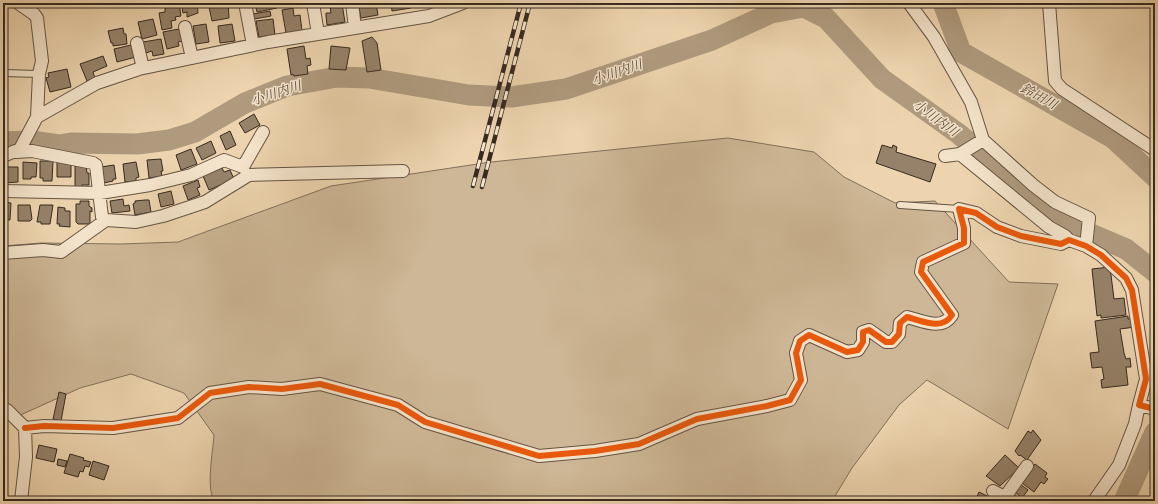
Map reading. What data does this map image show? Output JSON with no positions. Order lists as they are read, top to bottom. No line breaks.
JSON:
{"water":["小川内川","鈴田川"]}
